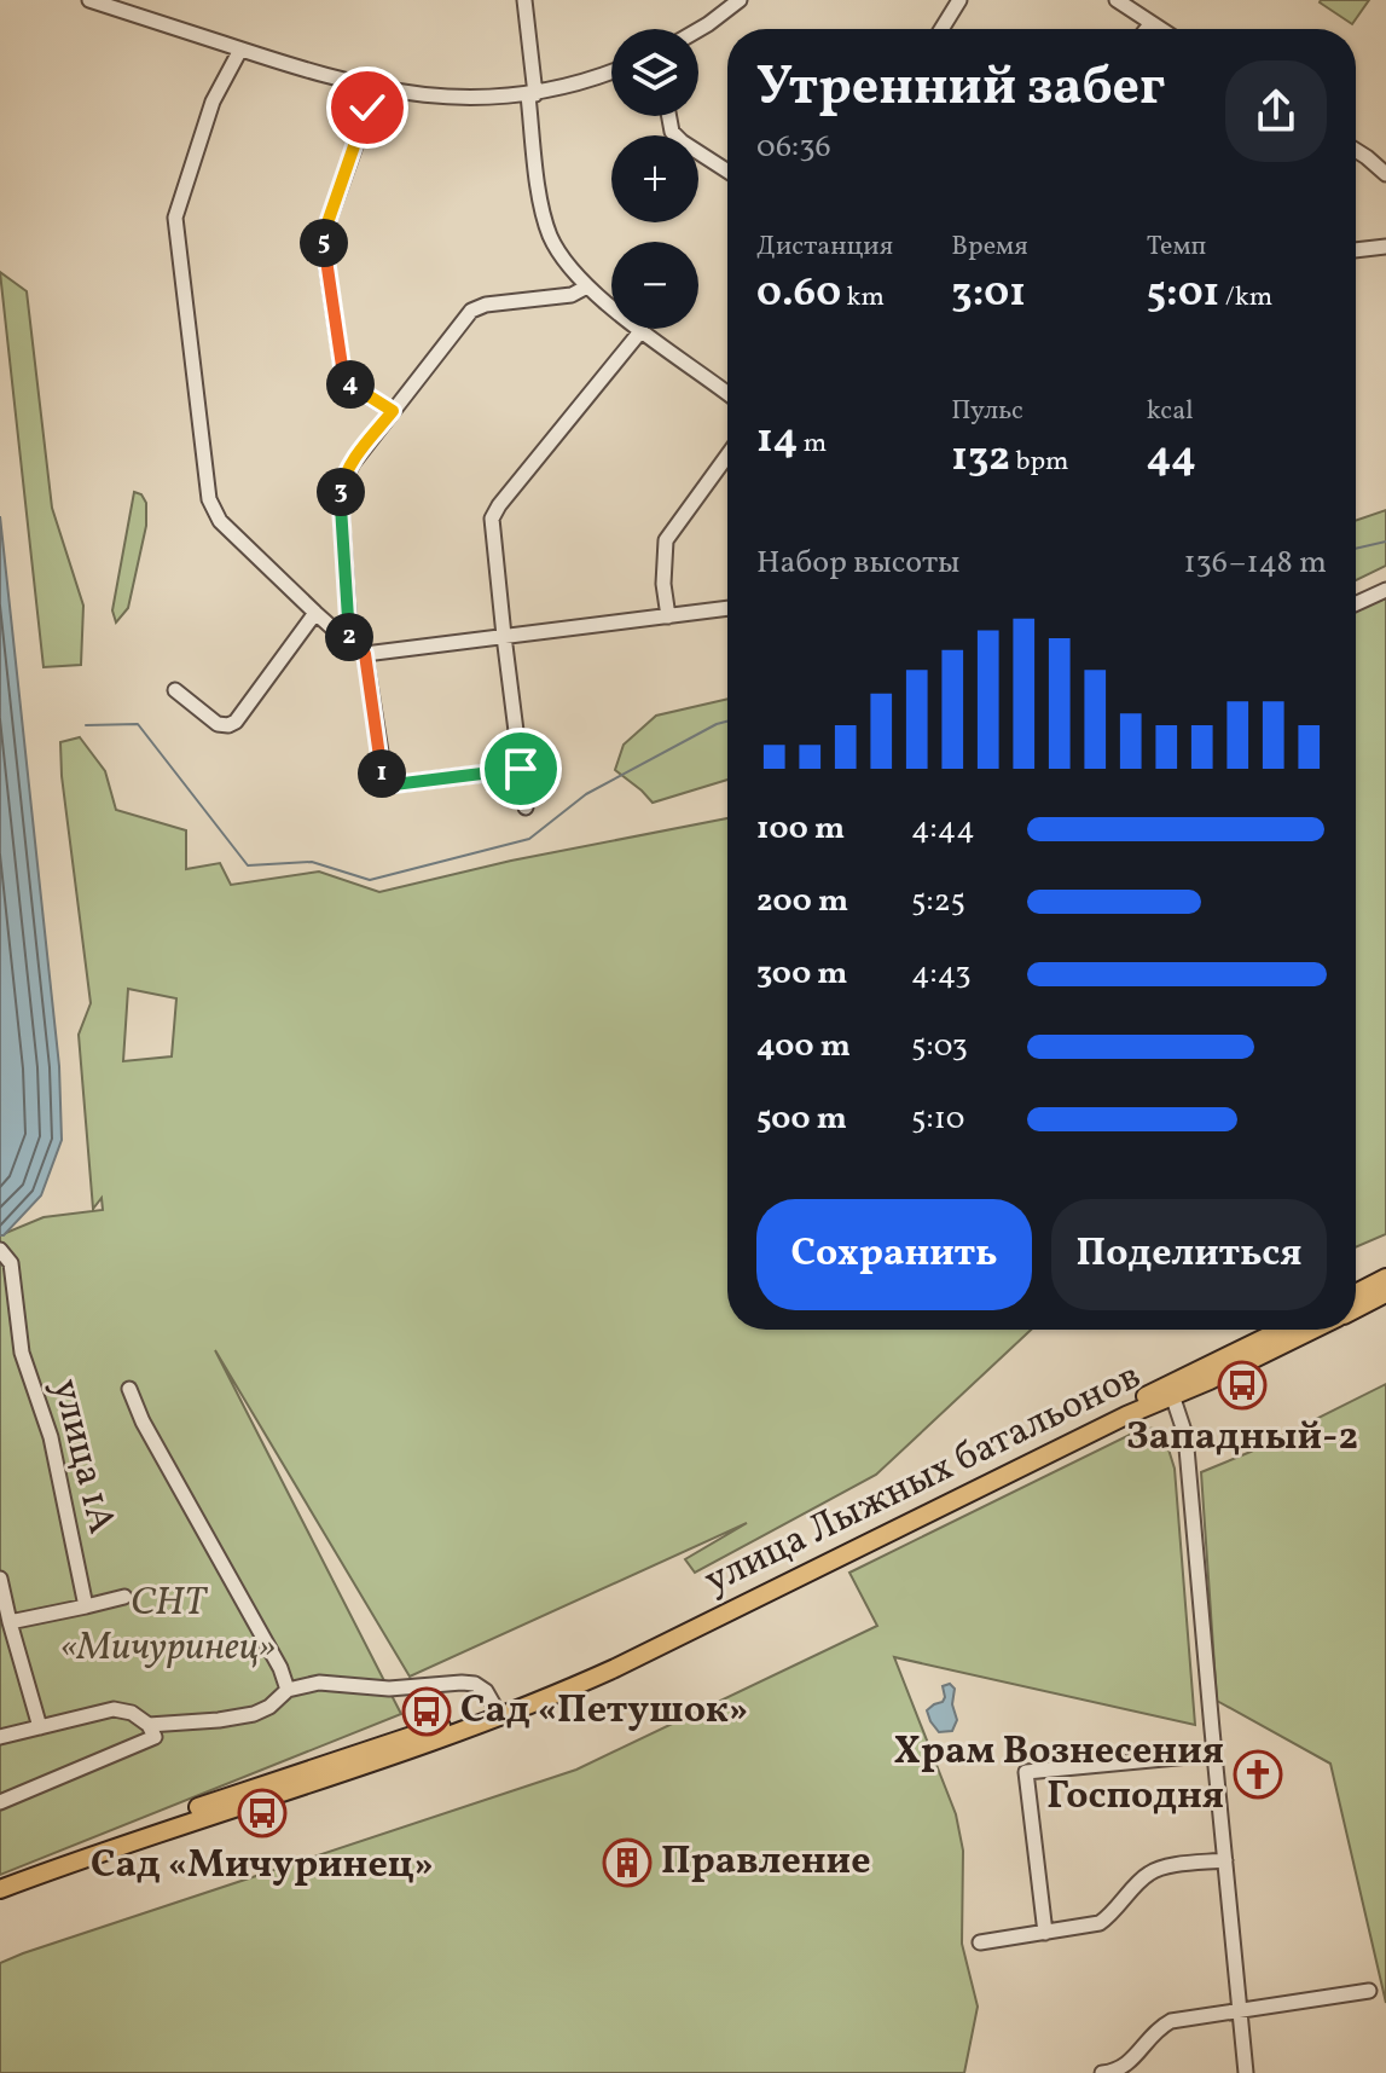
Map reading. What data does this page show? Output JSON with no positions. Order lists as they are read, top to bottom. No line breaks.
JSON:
{"streets":{"main road":["улица Лыжных батальонов"],"street":["улица 1А"]},"parks":["СНТ «Мичуринец»"],"places":{"bus stop":["Западный-2","Сад «Петушок»","Сад «Мичуринец»"],"church":["Храм Вознесения Господня"],"building":["Правление"]},"page":{"map_buttons":["+","−"],"heading":["Утренний забег","06:36"],"stats":[["Дистанция","0.60 km"],["Время","3:01"],["Темп","5:01 /km"],["14 m"],["Пульс","132 bpm"],["kcal","44"]],"pins":["5","4","3","2","1"],"chart":["Набор высоты","136–148 m"],"list":[{"name":"100 m","note":"4:44"},{"name":"200 m","note":"5:25"},{"name":"300 m","note":"4:43"},{"name":"400 m","note":"5:03"},{"name":"500 m","note":"5:10"}],"buttons":["Сохранить","Поделиться"]}}
